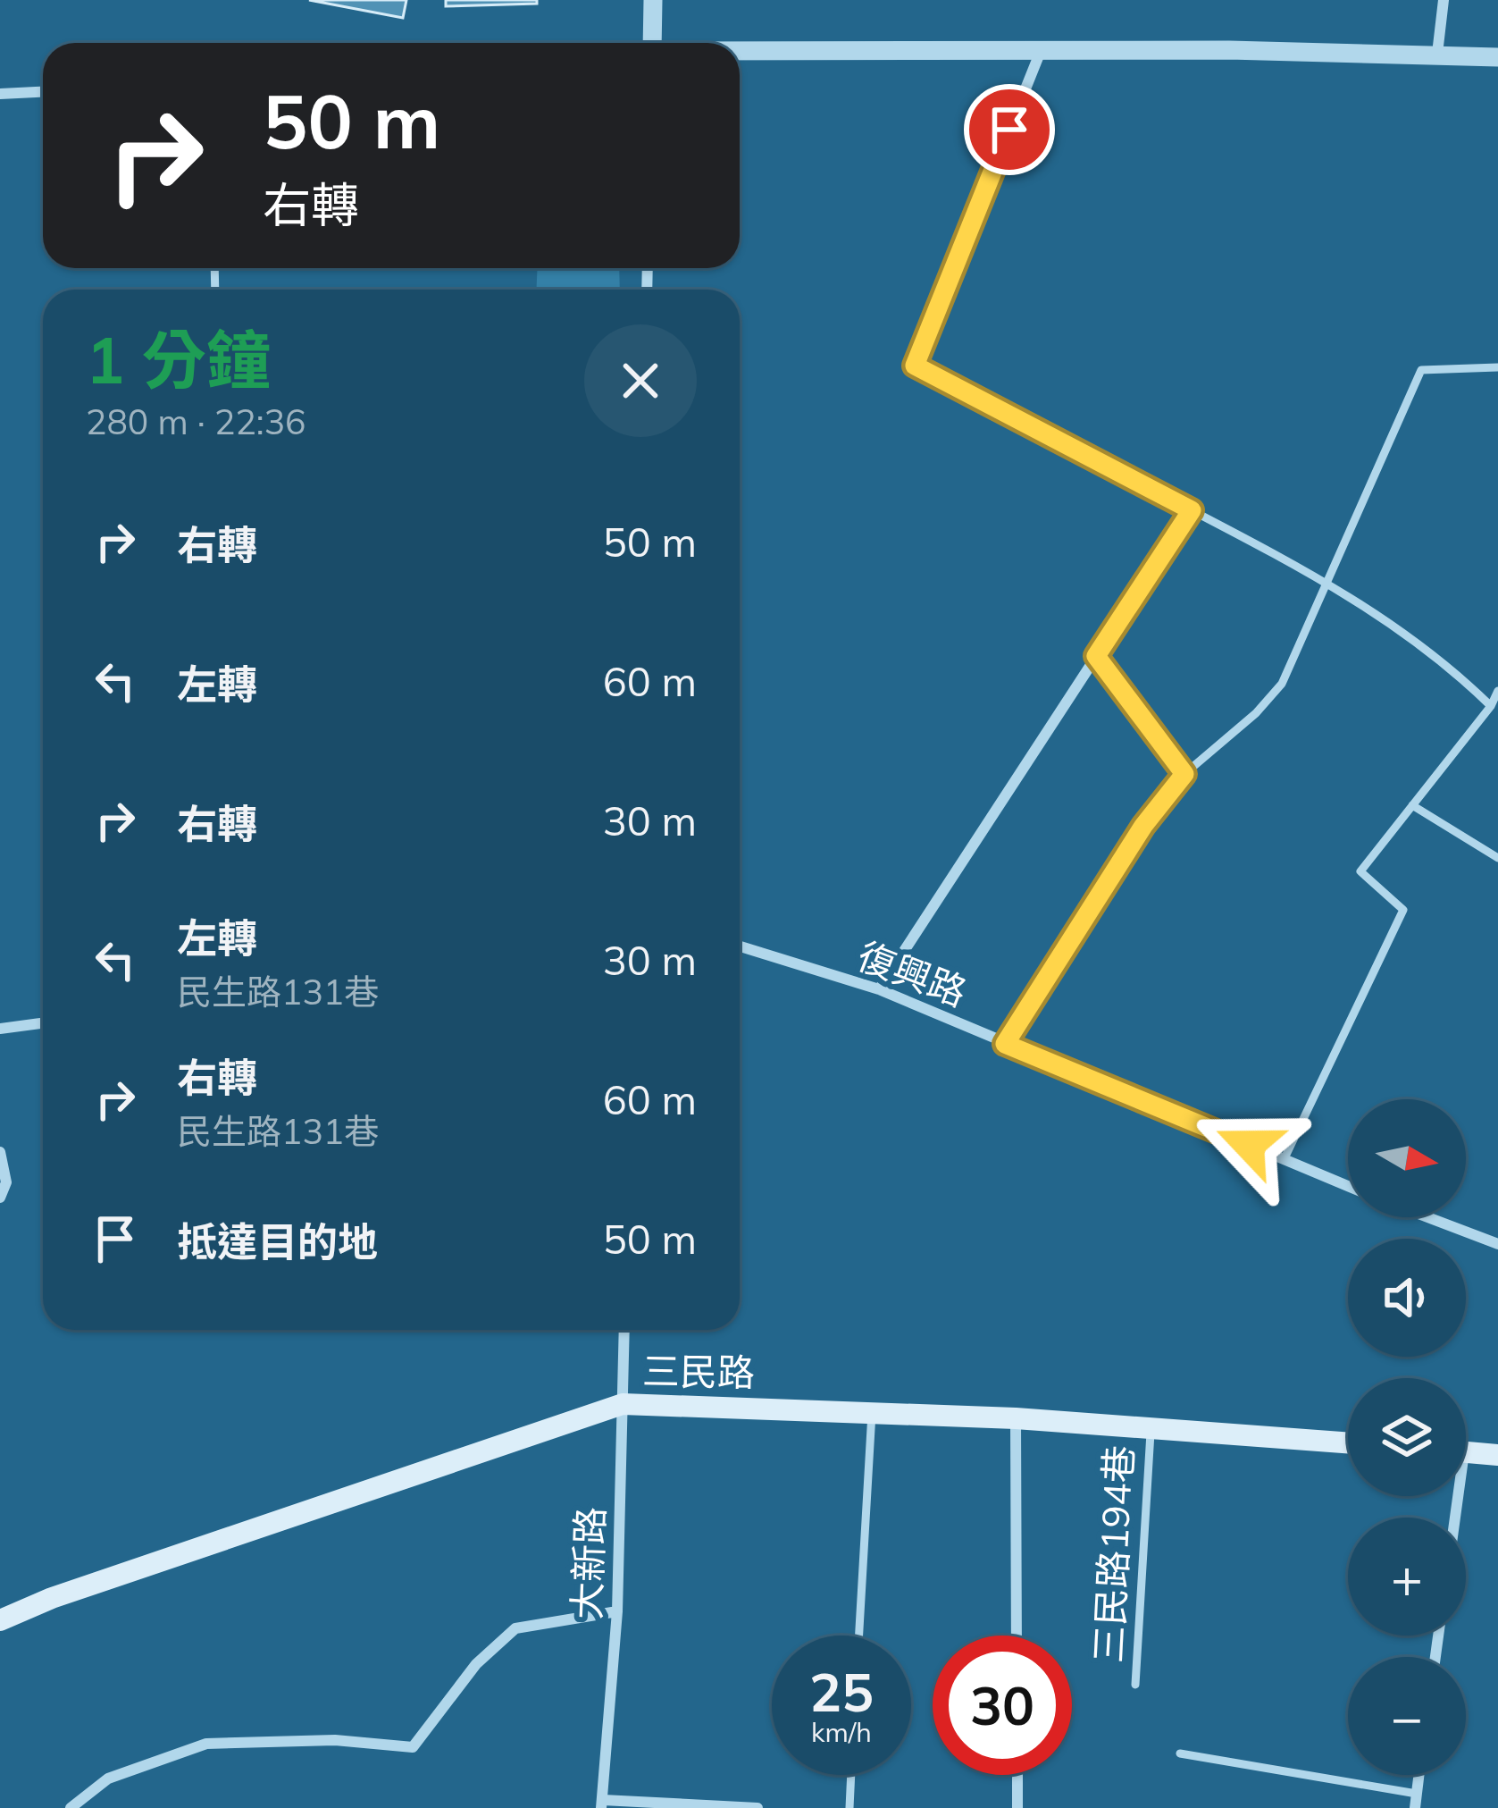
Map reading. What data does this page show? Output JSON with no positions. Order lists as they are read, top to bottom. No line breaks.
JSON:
{"streets":{"main road":["三民路"],"street":["復興路","大新路"],"lane":["三民路194巷"]},"crossings":[["三民路","三民路194巷"],["三民路","大新路"]],"north":"right","page":{"turn":["50 m","右轉"],"heading":["1 分鐘","280 m · 22:36"],"list":[{"name":"右轉","value":"50 m"},{"name":"左轉","value":"60 m"},{"name":"右轉","value":"30 m"},{"name":"左轉","note":"民生路131巷","value":"30 m"},{"name":"右轉","note":"民生路131巷","value":"60 m"},{"name":"抵達目的地","value":"50 m"}],"map_buttons":["+","−"],"speed":"25 km/h","limit":"30"}}
